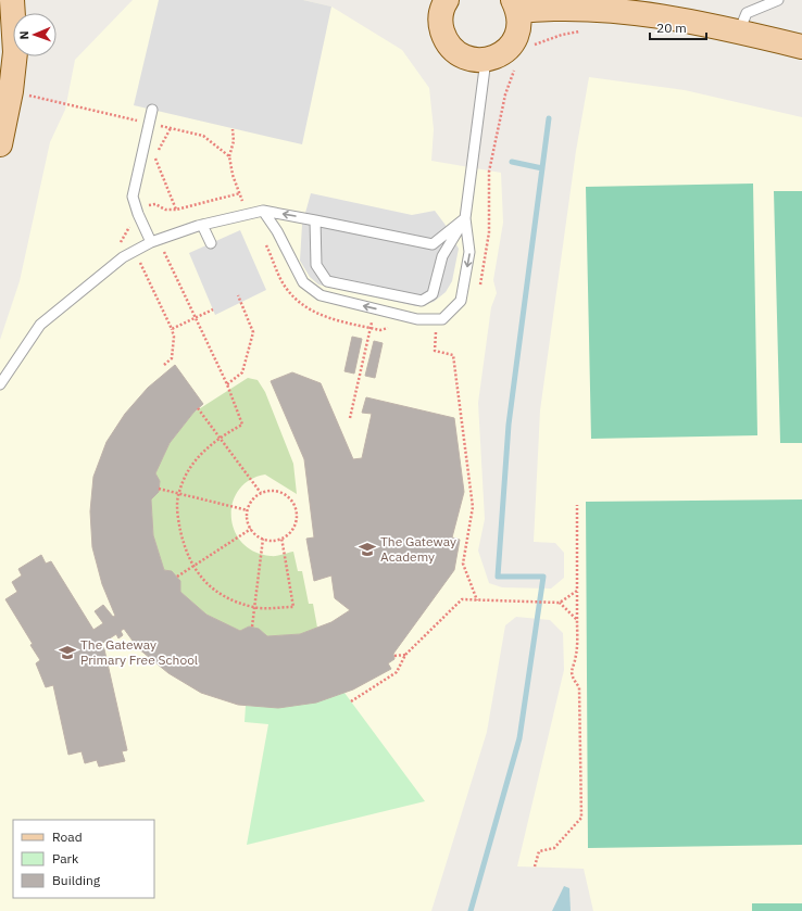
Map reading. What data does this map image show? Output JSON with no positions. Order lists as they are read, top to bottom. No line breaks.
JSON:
{"places":{"school or university":["The Gateway Academy","The Gateway Primary Free School"]},"legend":["Road","Park","Building"],"scale_bar":"20 m","north":"left"}
